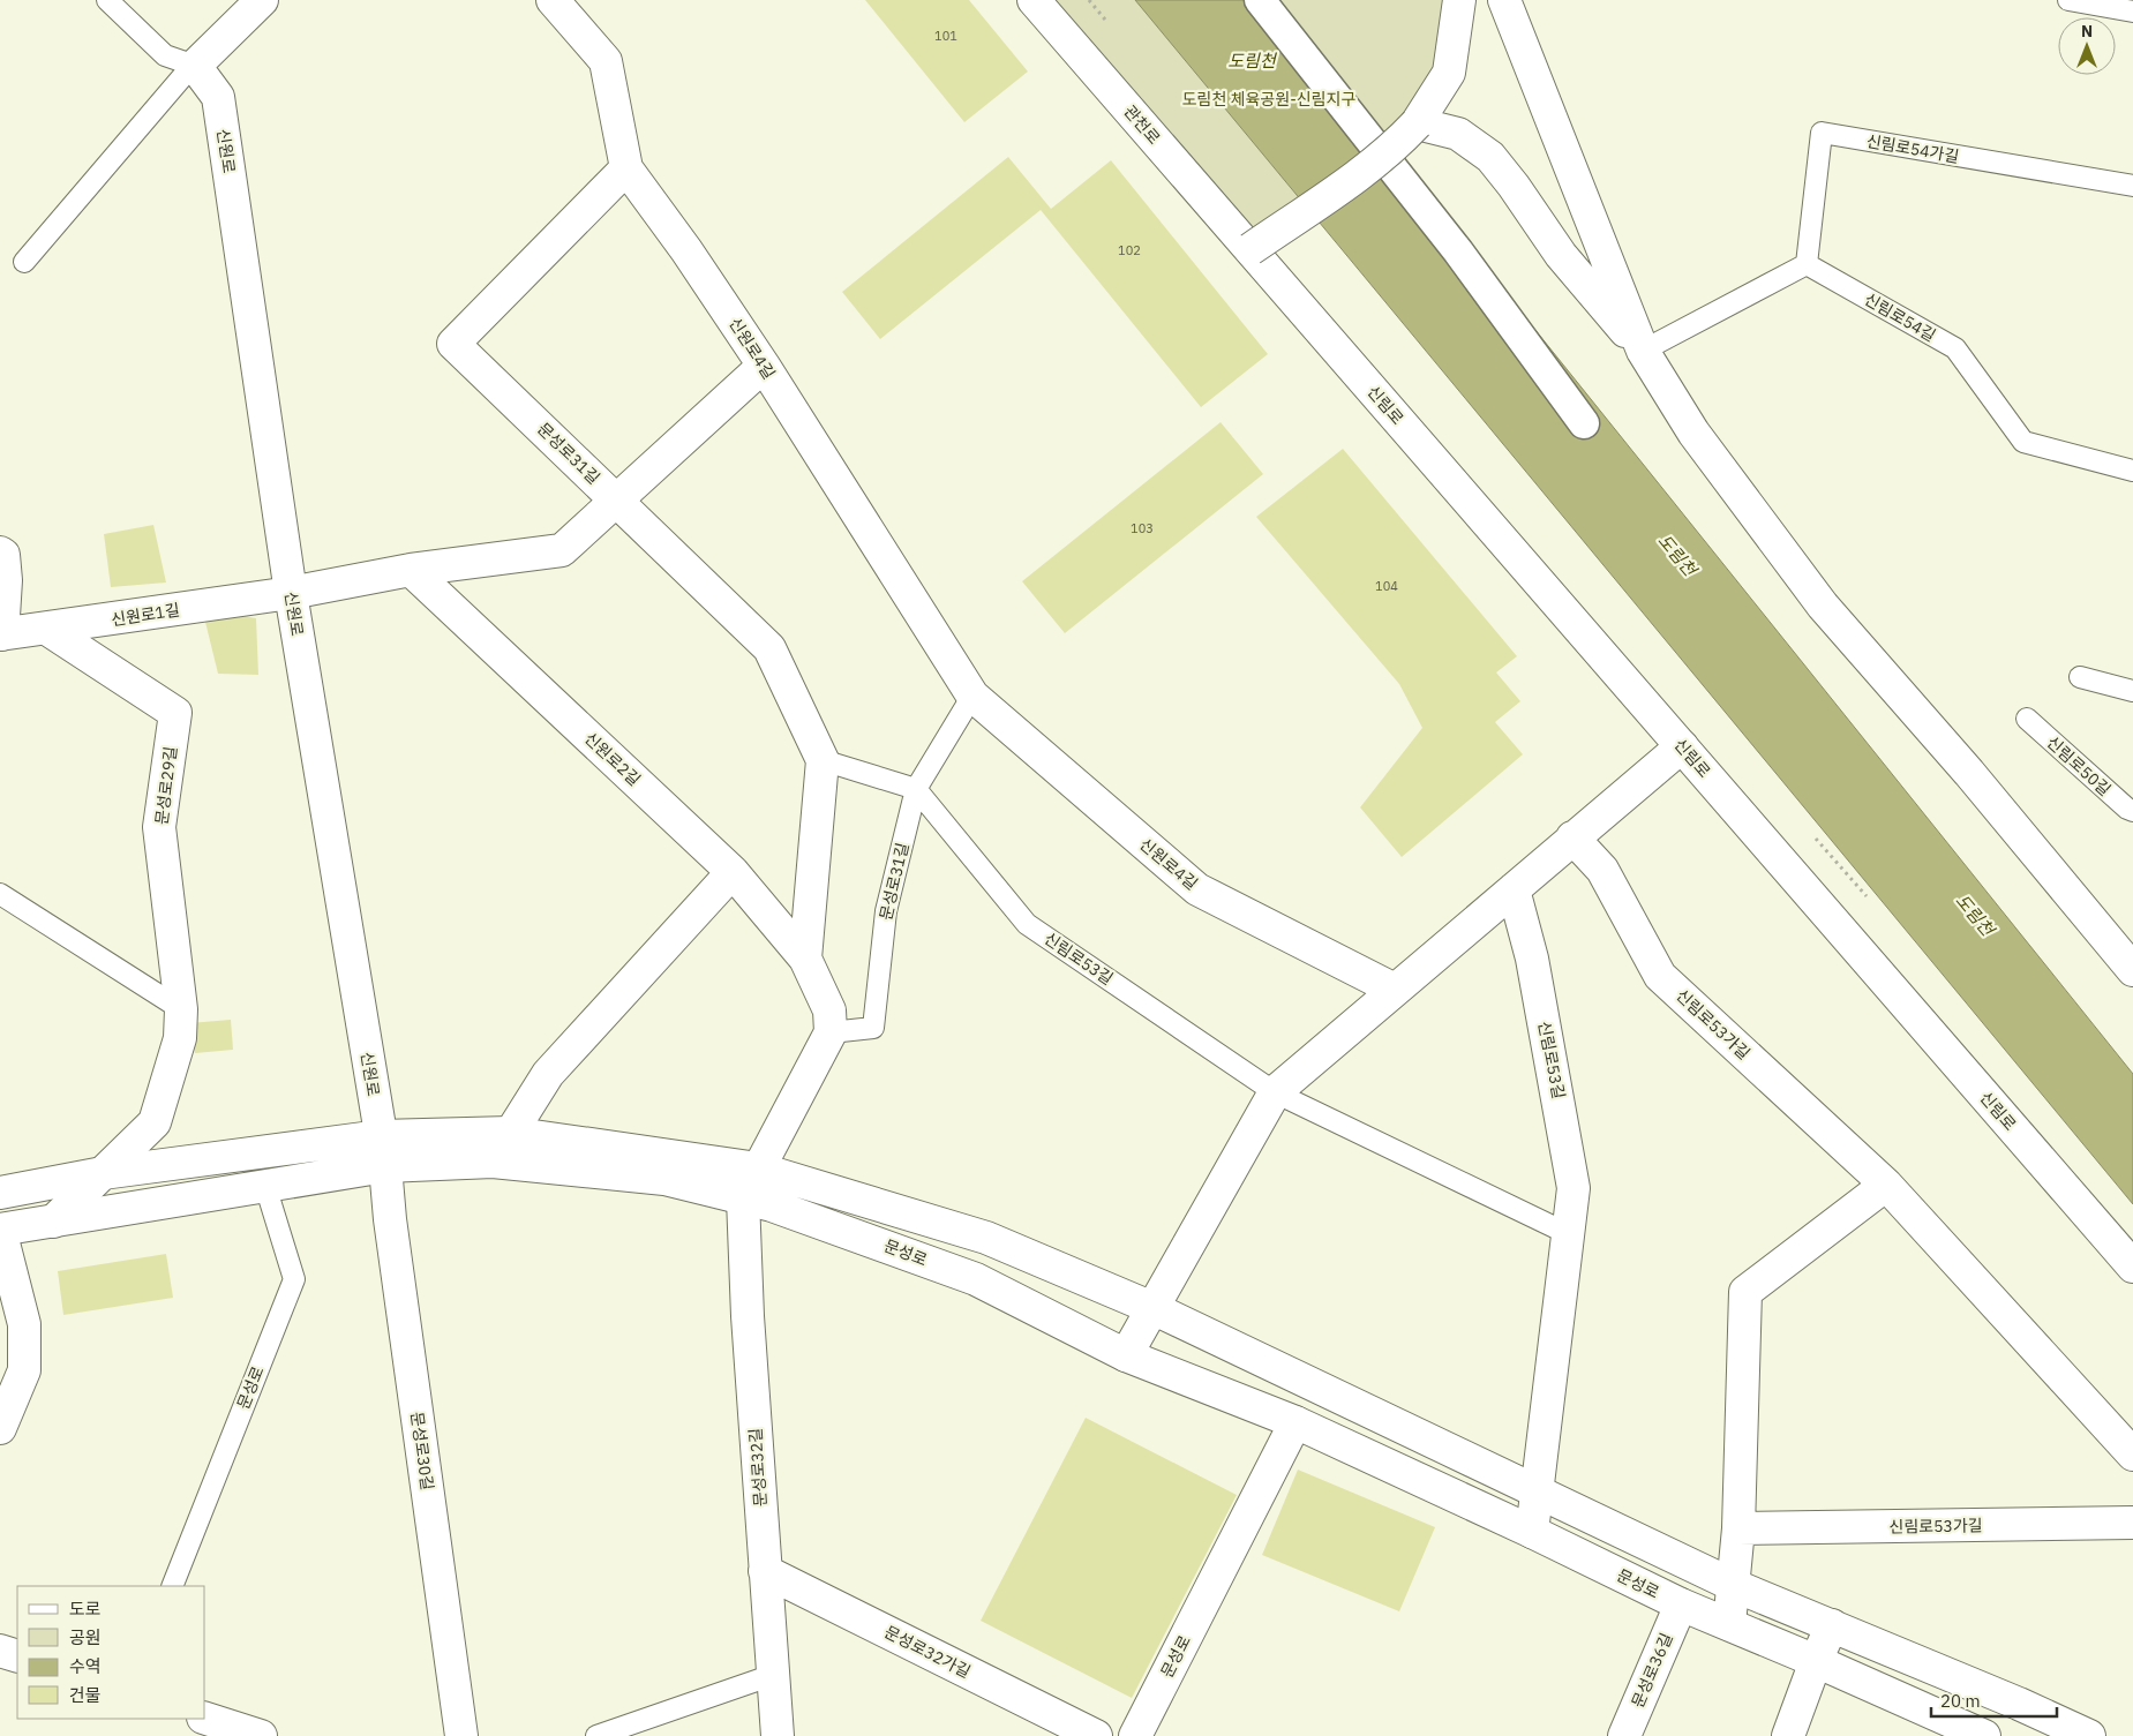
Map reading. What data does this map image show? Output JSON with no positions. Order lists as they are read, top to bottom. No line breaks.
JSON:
{"streets":{"street":["관천로","신원로","신원로4길","신림로","문성로31길","신원로1길","신원로2길","문성로29길","신림로53길","신림로53가길","문성로","문성로30길","문성로32길","문성로32가길","문성로36길"],"lane":["신림로54가길","신림로54길","신림로50길"]},"crossings":[["관천로","신림로"],["신림로54가길","신림로54길"],["신원로","신원로1길"],["신원로","문성로"],["신원로","문성로30길"],["신원로4길","문성로31길"],["문성로31길","신림로53길"],["신원로1길","문성로29길"],["문성로29길","문성로"],["신림로53길","문성로"],["문성로","문성로30길"],["문성로","문성로32길"],["문성로","문성로36길"],["문성로32길","문성로32가길"]],"water":["도림천"],"parks":["도림천 체육공원-신림지구"],"house_numbers":["101","102","103","104"],"legend":["도로","공원","수역","건물"],"scale_bar":"20 m","north":"top"}
